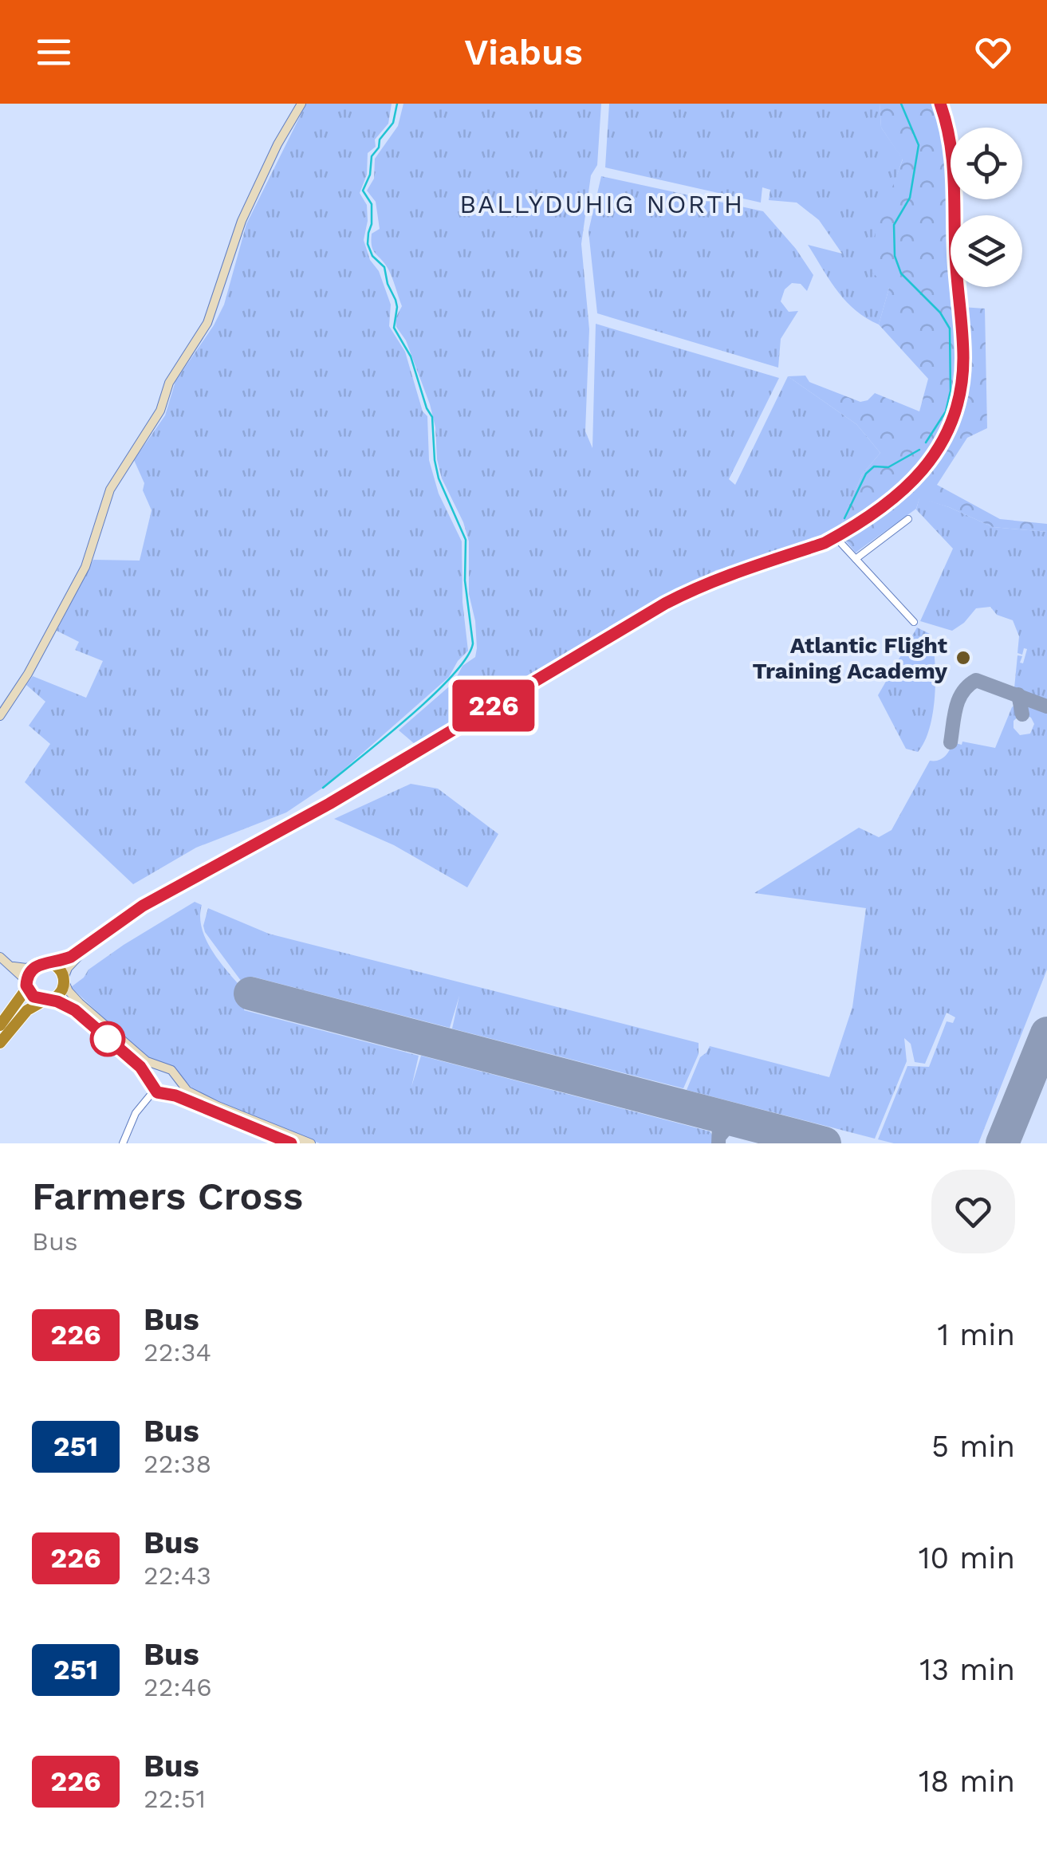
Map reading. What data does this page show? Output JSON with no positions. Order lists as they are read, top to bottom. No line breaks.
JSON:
{"districts":["BALLYDUHIG NORTH"],"places":["Atlantic Flight Training Academy"],"lines":["bus line 226"],"page":{"header":"Viabus","on_map":"226","heading":["Farmers Cross","Bus"],"list":[{"mark":"226","name":"Bus","note":"22:34","value":"1 min"},{"mark":"251","name":"Bus","note":"22:38","value":"5 min"},{"mark":"226","name":"Bus","note":"22:43","value":"10 min"},{"mark":"251","name":"Bus","note":"22:46","value":"13 min"},{"mark":"226","name":"Bus","note":"22:51","value":"18 min"}]}}
